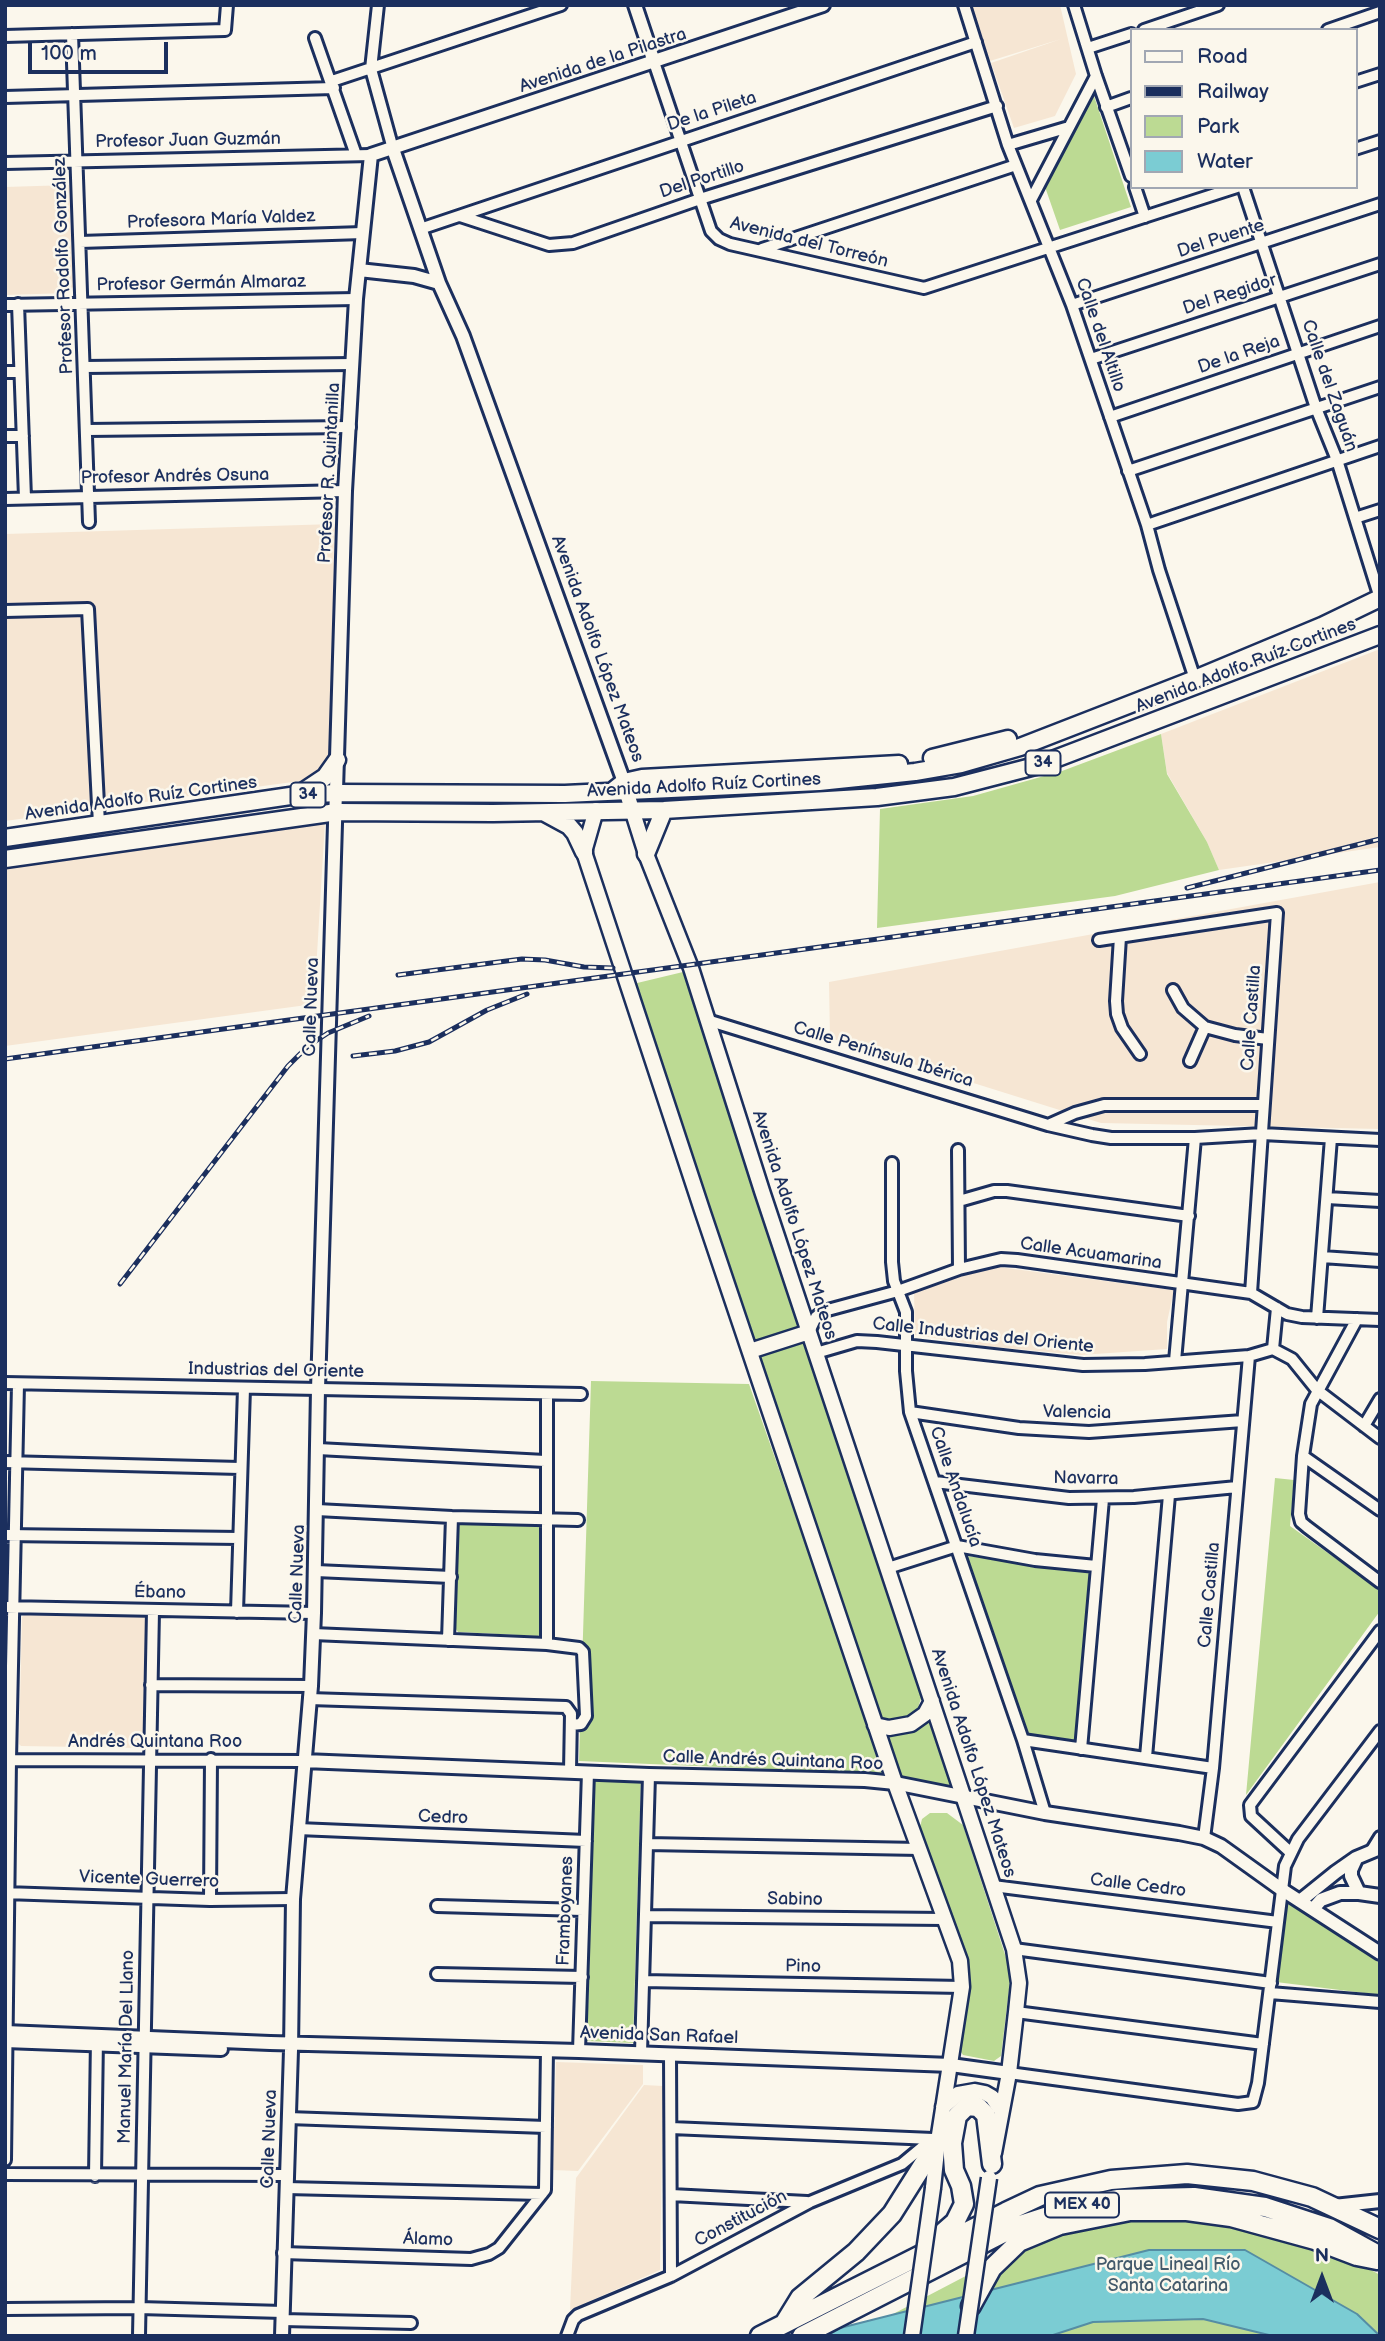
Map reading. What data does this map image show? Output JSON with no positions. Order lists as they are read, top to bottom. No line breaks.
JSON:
{"streets":{"highway":["MEX 40"],"main road":["Avenida Adolfo López Mateos","Avenida Adolfo Ruíz Cortines","34"],"street":["Avenida de la Pilastra","De la Pileta","Profesor Juan Guzmán","Del Portillo","Profesora María Valdez","Del Puente","Avenida del Torreón","Profesor Rodolfo González","Profesor Germán Almaraz","Del Regidor","Calle del Altillo","De la Reja","Calle del Zaguán","Profesor R. Quintanilla","Profesor Andrés Osuna","Calle Nueva","Calle Castilla","Calle Península Ibérica","Calle Acuamarina","Calle Industrias del Oriente","Industrias del Oriente","Valencia","Navarra","Calle Andalucía","Ébano","Andrés Quintana Roo","Calle Andrés Quintana Roo","Cedro","Vicente Guerrero","Calle Cedro","Sabino","Framboyanes","Pino","Avenida San Rafael","Manuel María Del Llano","Constitución","Álamo"]},"crossings":[["Avenida de la Pilastra","Profesor Juan Guzmán"],["Avenida de la Pilastra","Avenida del Torreón"],["Avenida de la Pilastra","Profesor R. Quintanilla"],["Avenida de la Pilastra","Avenida Adolfo López Mateos"],["De la Pileta","Del Portillo"],["De la Pileta","Avenida del Torreón"],["De la Pileta","Calle del Altillo"],["Profesor Juan Guzmán","Profesor Rodolfo González"],["Profesor Juan Guzmán","Profesor R. Quintanilla"],["Del Portillo","Avenida del Torreón"],["Del Portillo","Calle del Altillo"],["Profesora María Valdez","Profesor Rodolfo González"],["Profesora María Valdez","Profesor R. Quintanilla"],["Del Puente","Calle del Altillo"],["Del Puente","Calle del Zaguán"],["Avenida del Torreón","Calle del Altillo"],["Profesor Rodolfo González","Profesor Germán Almaraz"],["Profesor Rodolfo González","Profesor Andrés Osuna"],["Profesor Germán Almaraz","Profesor R. Quintanilla"],["Del Regidor","Calle del Altillo"],["Del Regidor","Calle del Zaguán"],["Calle del Altillo","De la Reja"],["Calle del Altillo","Avenida Adolfo Ruíz Cortines"],["De la Reja","Calle del Zaguán"],["Calle del Zaguán","Avenida Adolfo Ruíz Cortines"],["Profesor R. Quintanilla","Profesor Andrés Osuna"],["Profesor R. Quintanilla","Avenida Adolfo Ruíz Cortines"],["Profesor R. Quintanilla","Calle Nueva"],["Avenida Adolfo López Mateos","Avenida Adolfo Ruíz Cortines"],["Avenida Adolfo López Mateos","Calle Península Ibérica"],["Avenida Adolfo López Mateos","Calle Acuamarina"],["Avenida Adolfo López Mateos","Calle Industrias del Oriente"],["Avenida Adolfo López Mateos","Calle Andrés Quintana Roo"],["Avenida Adolfo López Mateos","Calle Cedro"],["Avenida Adolfo López Mateos","Avenida San Rafael"],["Avenida Adolfo Ruíz Cortines","Calle Nueva"],["Calle Nueva","Industrias del Oriente"],["Calle Nueva","Ébano"],["Calle Nueva","Andrés Quintana Roo"],["Calle Nueva","Calle Andrés Quintana Roo"],["Calle Nueva","Cedro"],["Calle Nueva","Vicente Guerrero"],["Calle Nueva","Avenida San Rafael"],["Calle Nueva","Álamo"],["Calle Castilla","Calle Península Ibérica"],["Calle Castilla","Calle Acuamarina"],["Calle Castilla","Calle Industrias del Oriente"],["Calle Castilla","Valencia"],["Calle Castilla","Navarra"],["Calle Castilla","Calle Andrés Quintana Roo"],["Calle Acuamarina","Calle Andalucía"],["Calle Industrias del Oriente","Calle Andalucía"],["Valencia","Calle Andalucía"],["Navarra","Calle Andalucía"],["Calle Andalucía","Calle Andrés Quintana Roo"],["Ébano","Manuel María Del Llano"],["Andrés Quintana Roo","Calle Andrés Quintana Roo"],["Andrés Quintana Roo","Manuel María Del Llano"],["Calle Andrés Quintana Roo","Framboyanes"],["Cedro","Framboyanes"],["Vicente Guerrero","Manuel María Del Llano"],["Framboyanes","Avenida San Rafael"],["Avenida San Rafael","Manuel María Del Llano"]],"parks":["Parque Lineal Río Santa Catarina"],"legend":["Road","Railway","Park","Water"],"scale_bar":"100 m","north":"top"}
